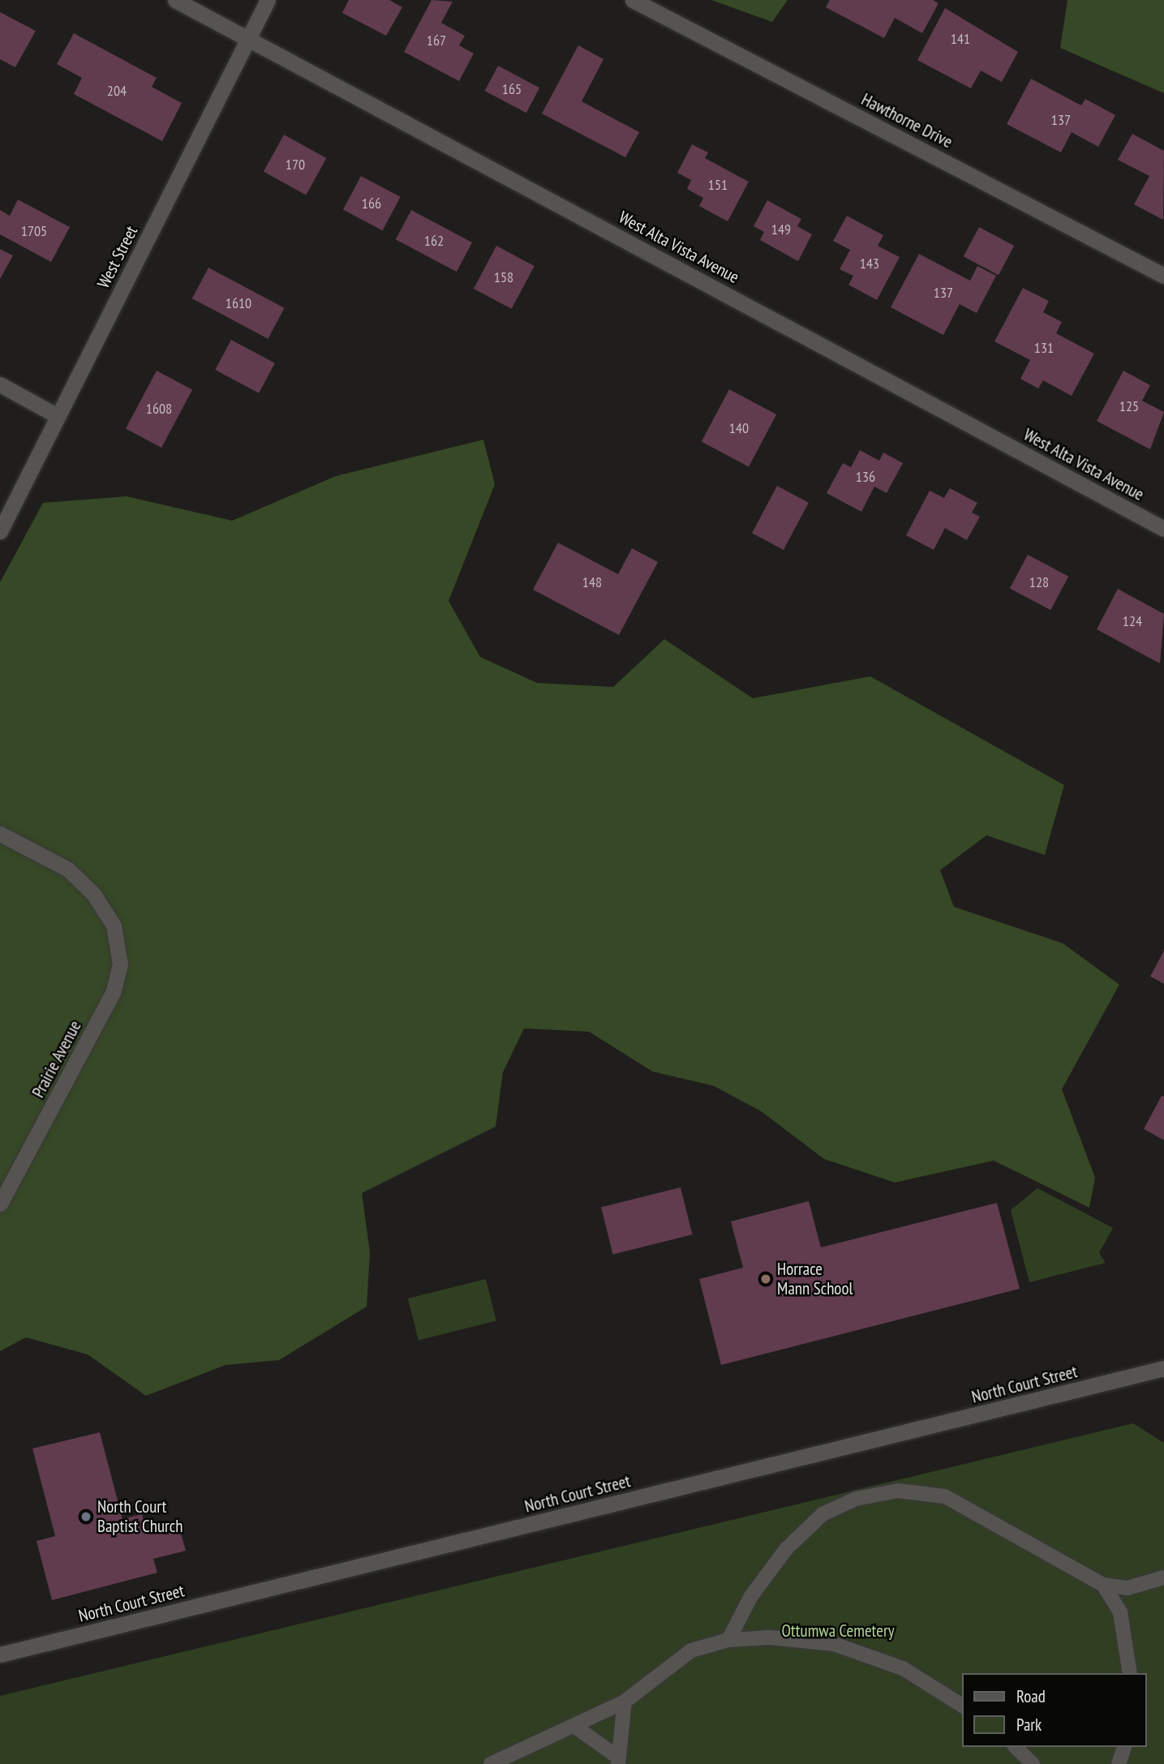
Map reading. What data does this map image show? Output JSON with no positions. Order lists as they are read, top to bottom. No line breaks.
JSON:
{"streets":{"street":["Hawthorne Drive","West Alta Vista Avenue","West Street","Prairie Avenue","North Court Street"]},"crossings":[["West Alta Vista Avenue","West Street"]],"parks":["Ottumwa Cemetery"],"places":["Horrace Mann School","North Court Baptist Church"],"house_numbers":["141","167","165","204","137","170","151","166","149","1705","162","143","158","137","1610","131","125","1608","140","136","148","128","124"],"legend":["Road","Park"]}
